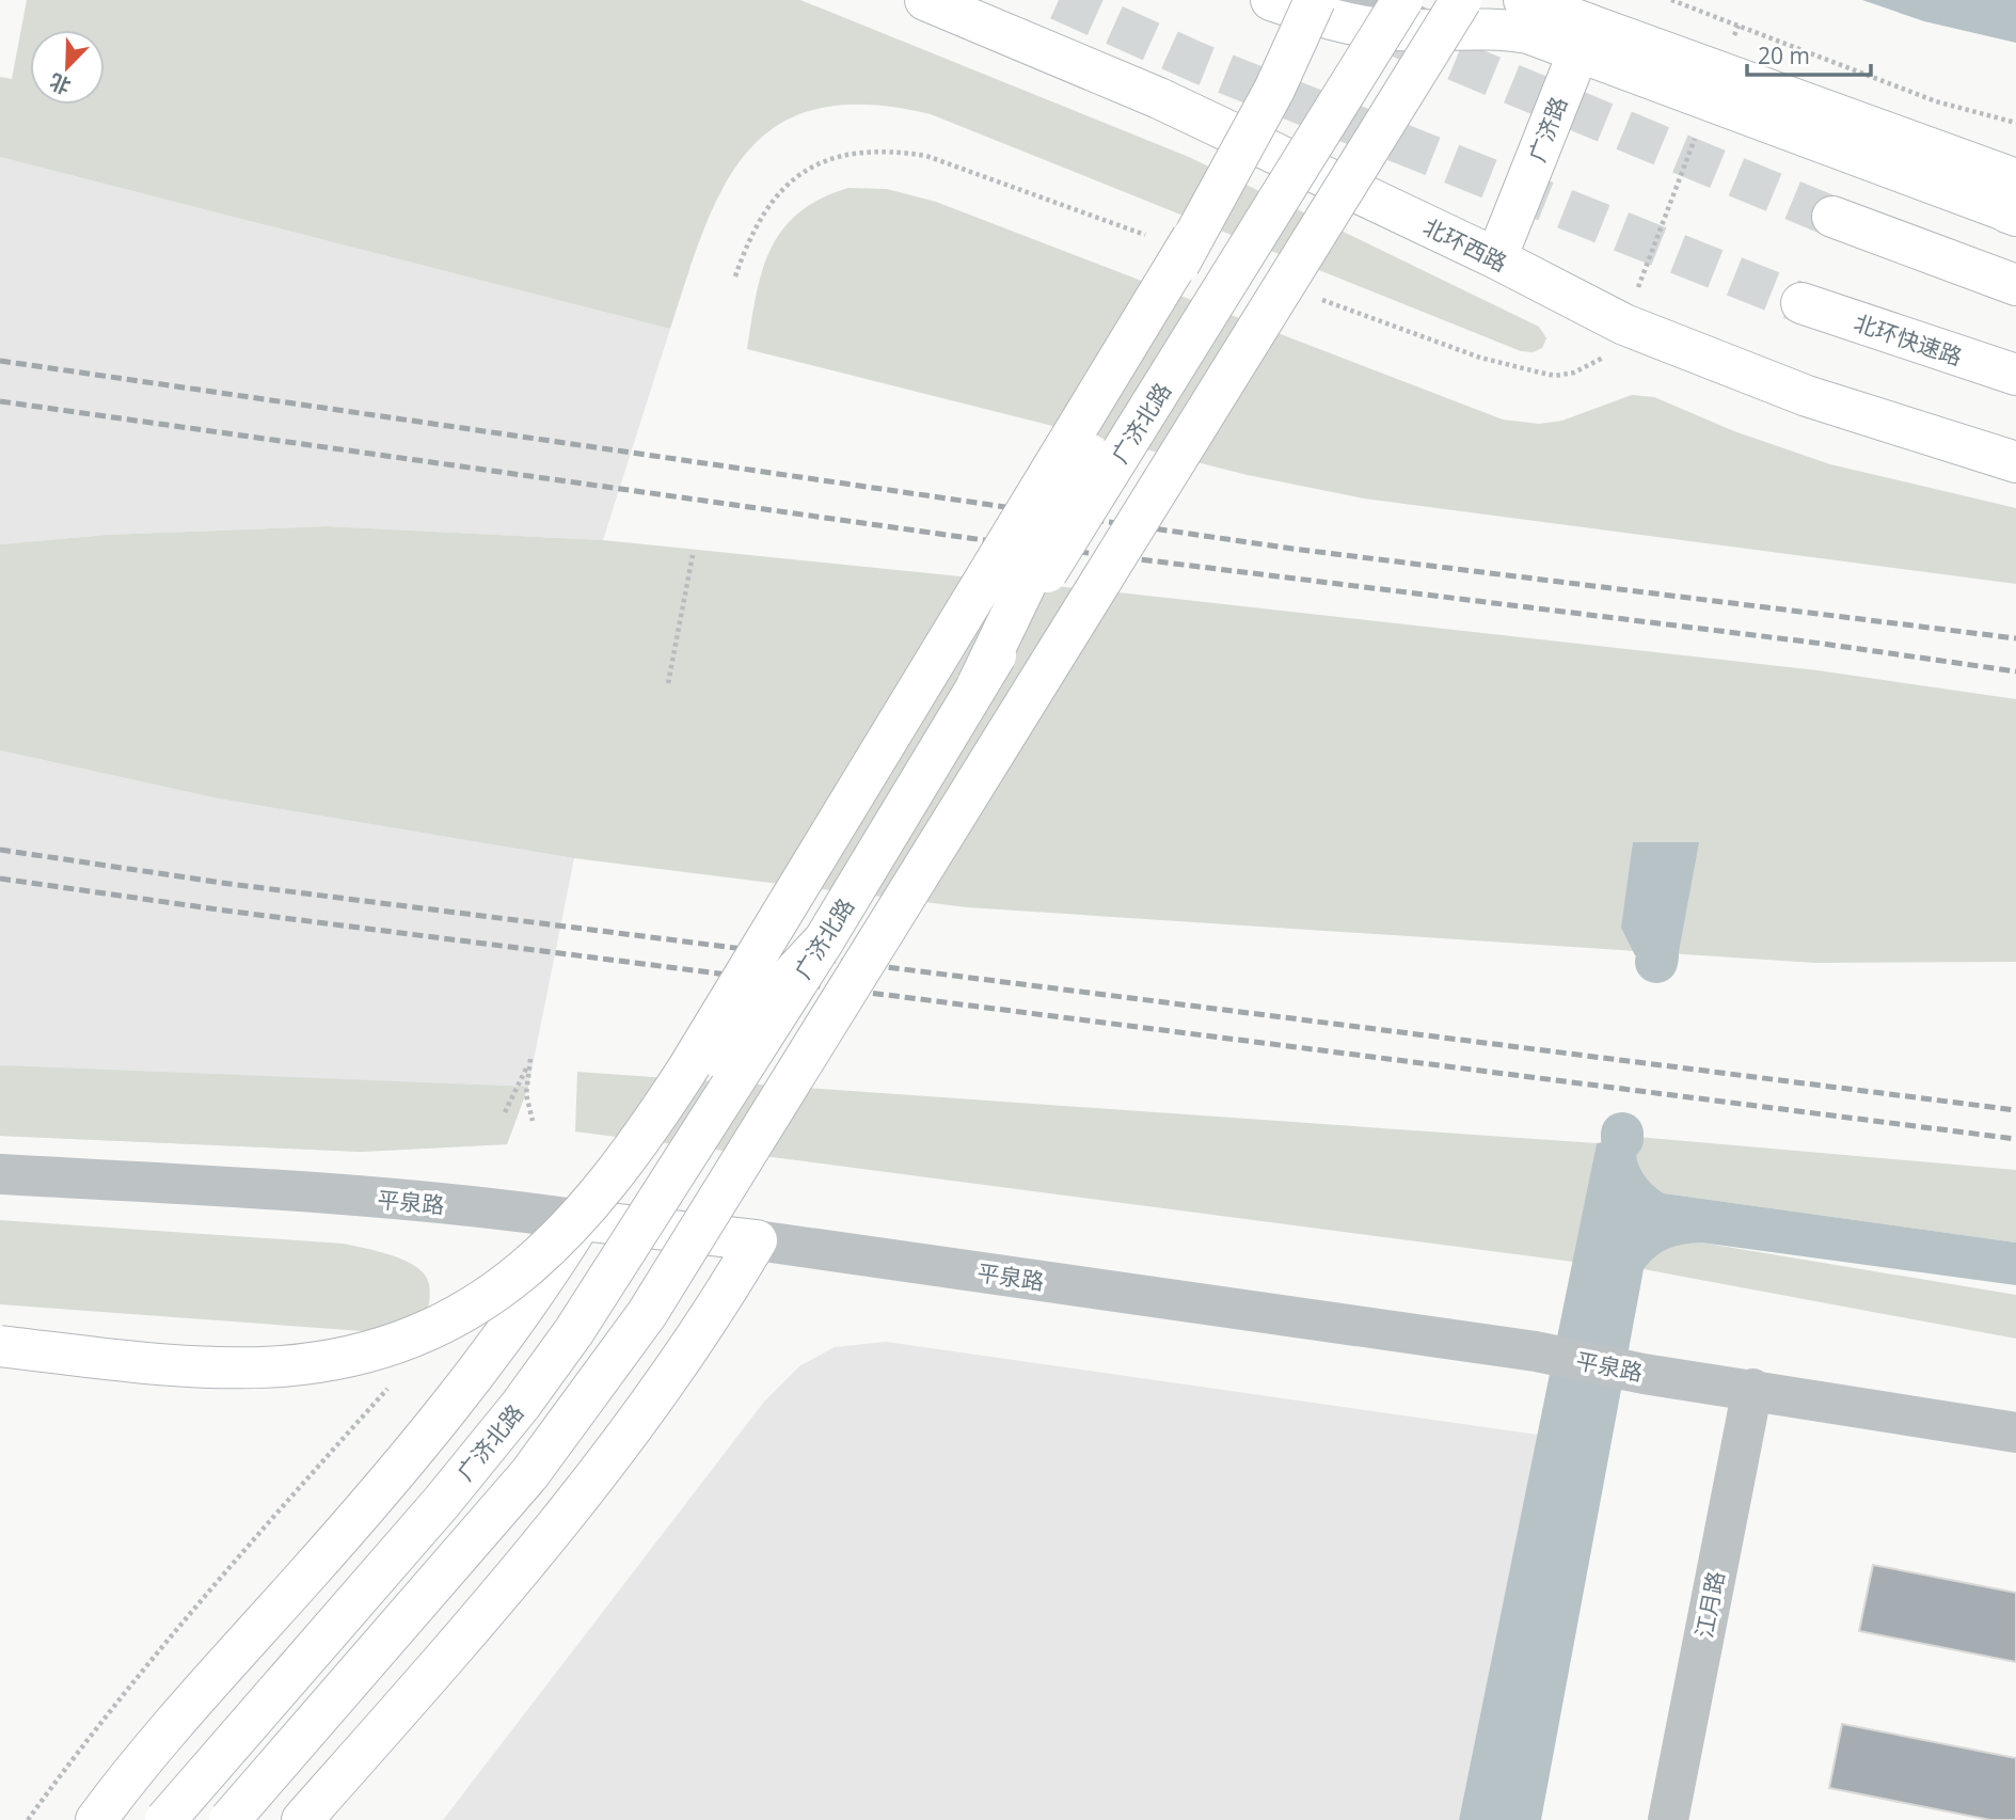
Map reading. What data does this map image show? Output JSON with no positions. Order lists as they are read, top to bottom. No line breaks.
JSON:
{"streets":{"main road":["广济路","北环西路","北环快速路","广济北路","平泉路"],"street":["江月路"]},"crossings":[["广济路","北环西路"],["平泉路","江月路"]],"scale_bar":"20 m","north":"bottom left"}
